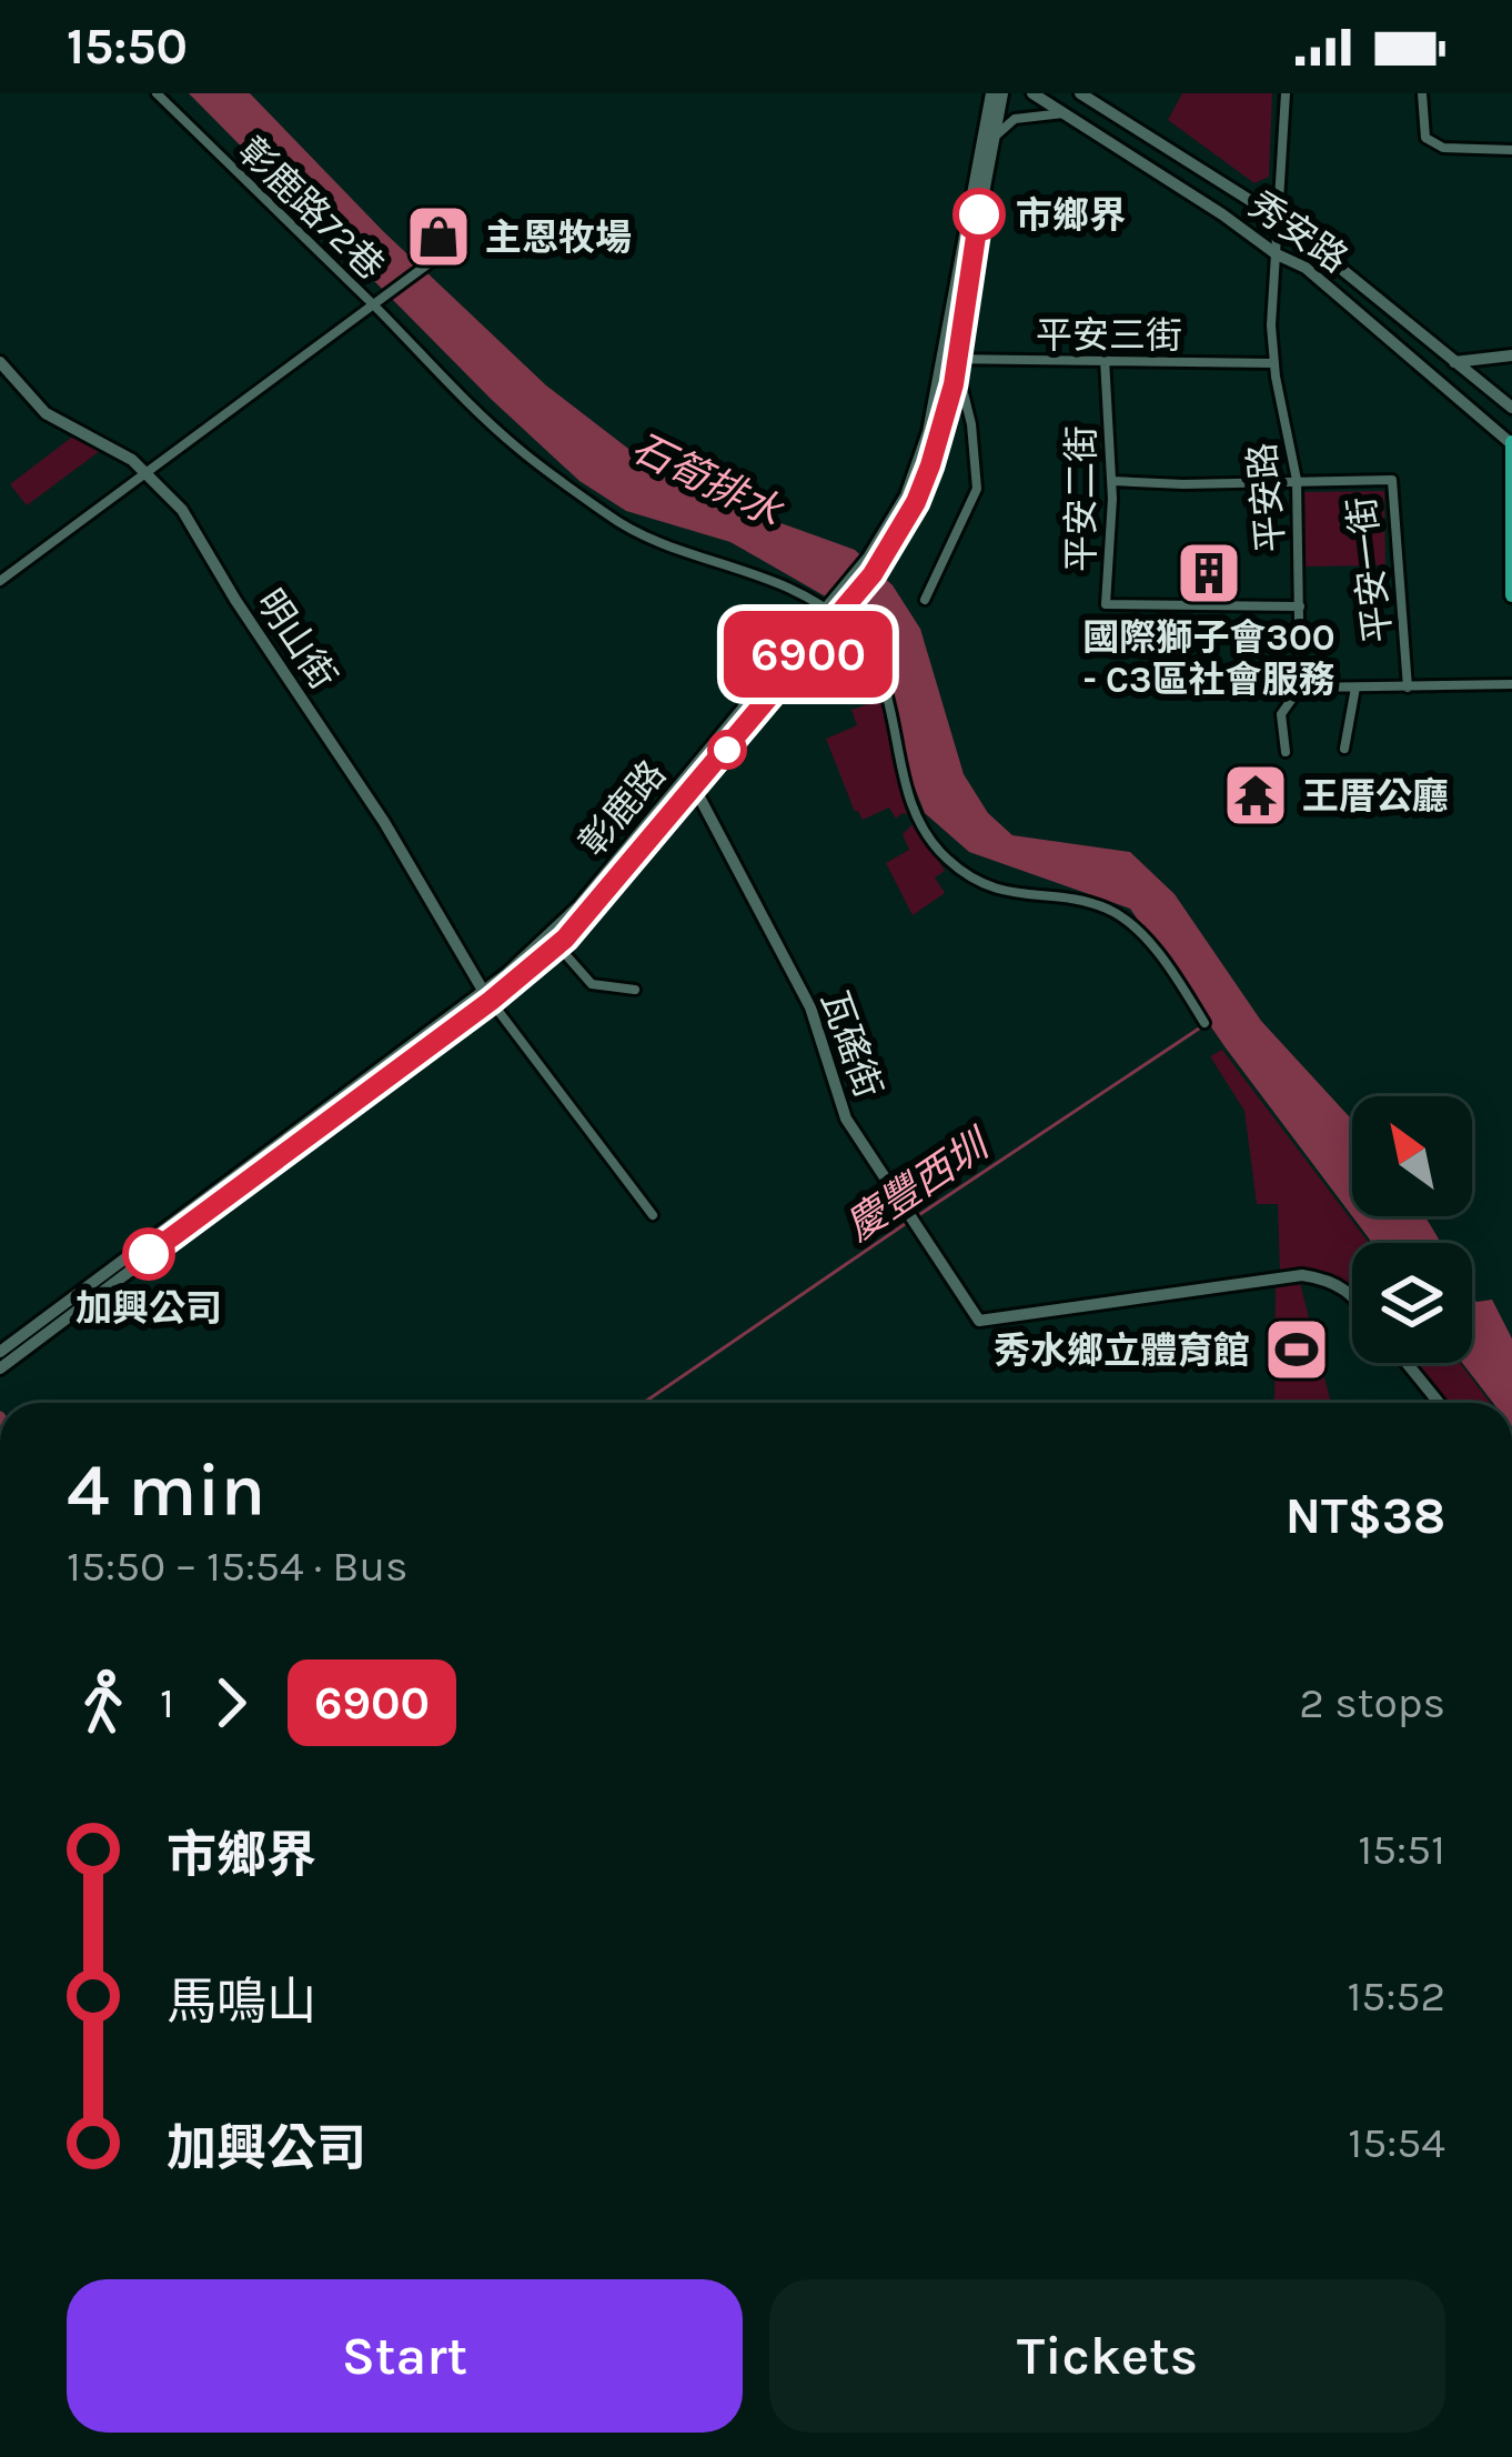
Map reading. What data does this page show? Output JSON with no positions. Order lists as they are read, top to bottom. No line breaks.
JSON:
{"streets":{"street":["彰鹿路72巷","秀安路","平安三街","平安路","平安二街","平安一街","明山街","彰鹿路","瓦磘街"]},"crossings":[["彰鹿路72巷","彰鹿路"],["秀安路","平安路"],["平安三街","平安路"],["平安三街","平安二街"],["平安三街","彰鹿路"],["平安路","平安二街"],["平安路","平安一街"],["平安二街","平安一街"],["明山街","彰鹿路"],["彰鹿路","瓦磘街"]],"water":["石筍排水","慶豐西圳"],"places":{"other":["市鄉界","加興公司"],"shop":["主恩牧場"],"building":["國際獅子會300 - C3區社會服務"],"temple":["王厝公廳"],"sports":["秀水鄉立體育館"]},"lines":["bus line 6900"],"north":"top left","page":{"status":"15:50","on_map":"6900","heading":["4 min","15:50 – 15:54 · Bus","NT$38"],"legs":["1","6900","2 stops"],"list":[{"name":"市鄉界","value":"15:51"},{"name":"馬鳴山","value":"15:52"},{"name":"加興公司","value":"15:54"}],"buttons":["Start","Tickets"]}}
